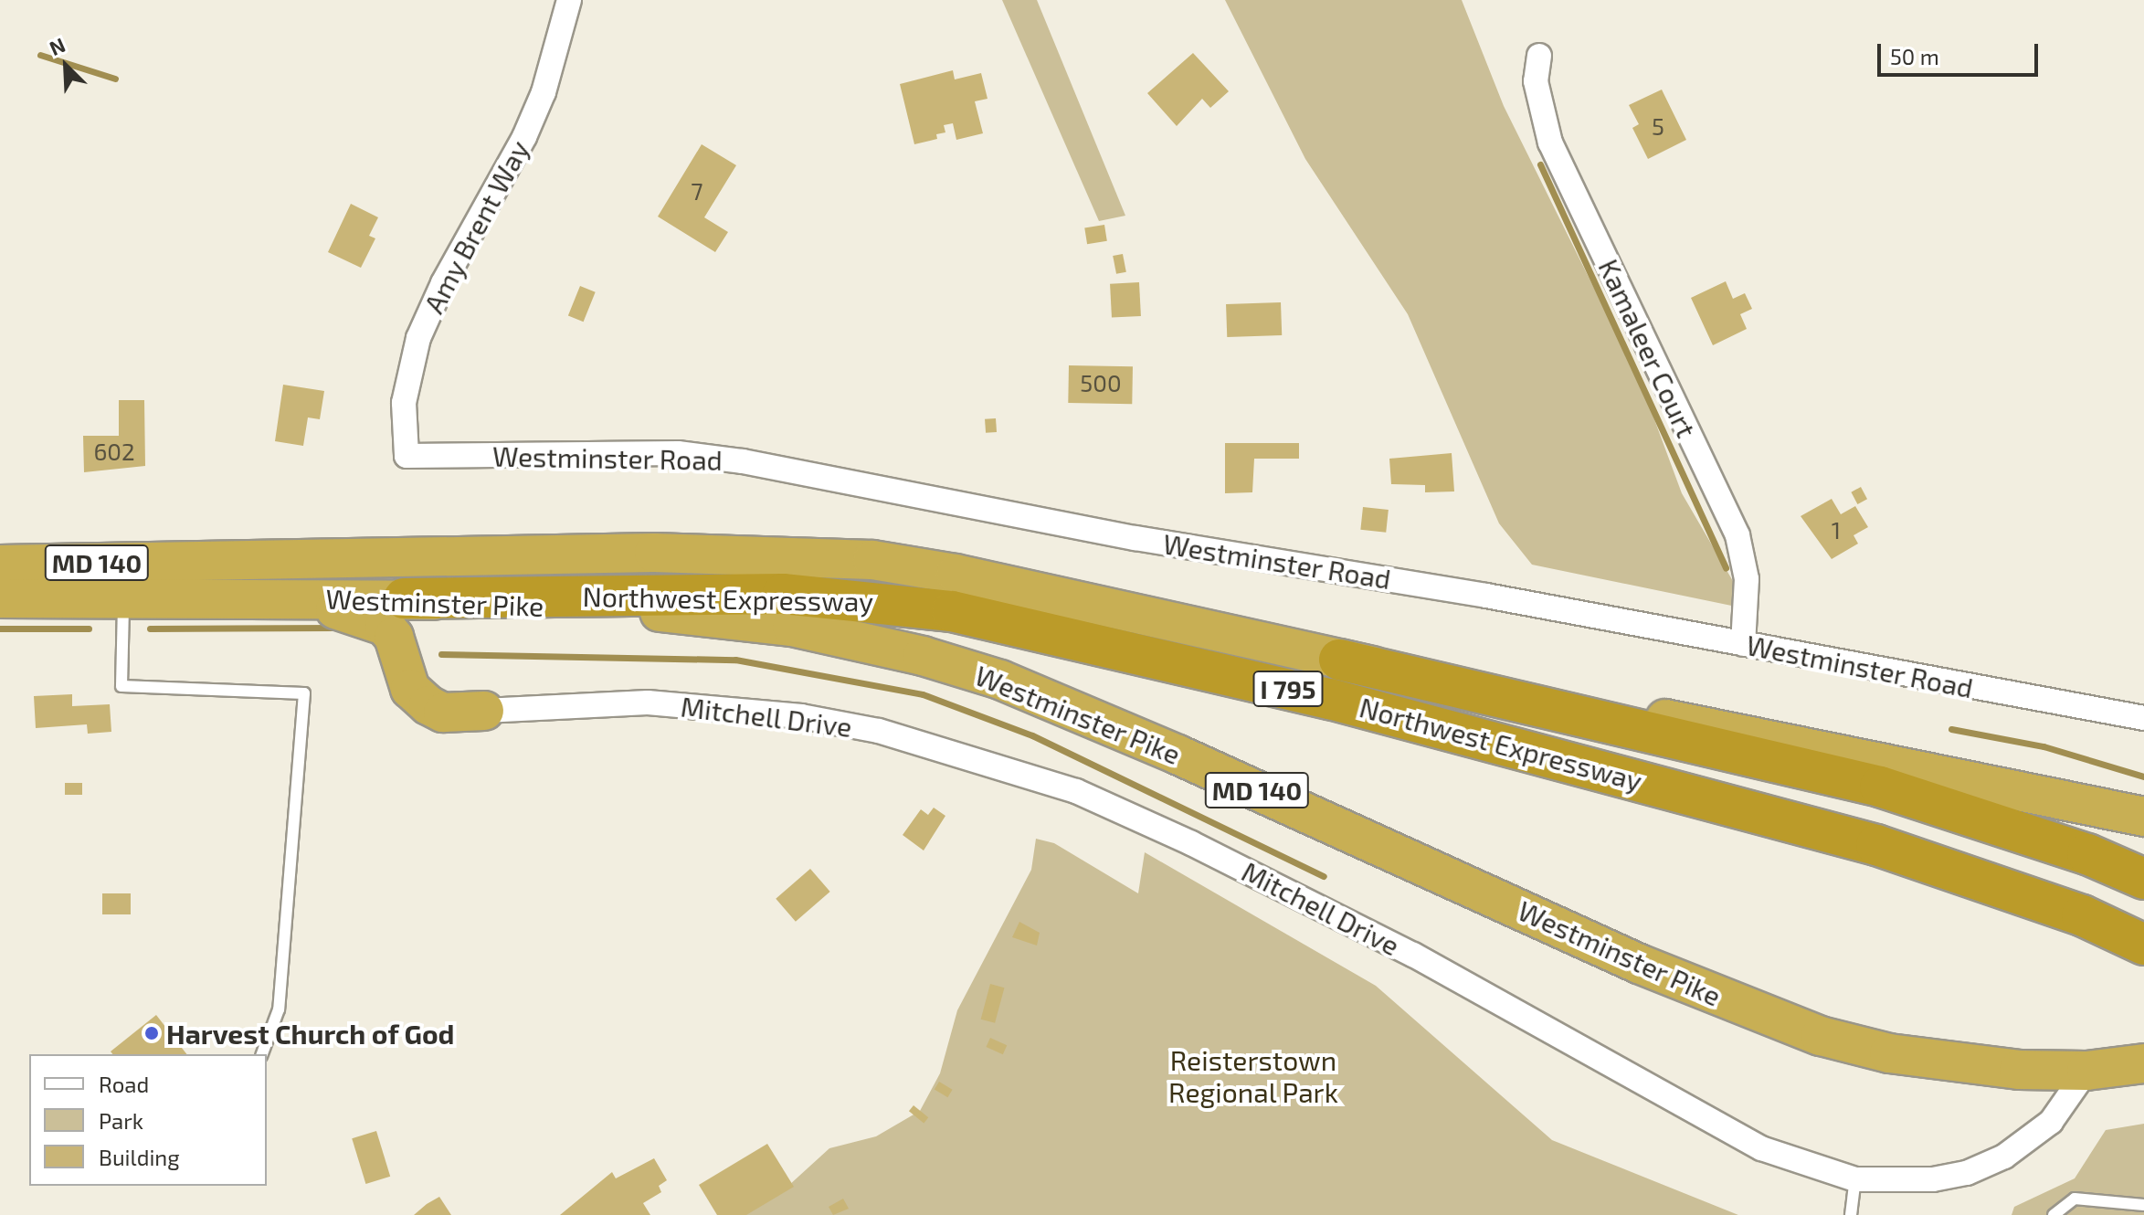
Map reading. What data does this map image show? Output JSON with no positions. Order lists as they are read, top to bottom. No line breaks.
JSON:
{"streets":{"highway":["MD 140","Northwest Expressway","Westminster Pike","I 795"],"street":["Amy Brent Way","Kamaleer Court","Westminster Road","Mitchell Drive"]},"crossings":[["Amy Brent Way","Westminster Road"],["Kamaleer Court","Westminster Road"],["Northwest Expressway","Westminster Pike"],["Westminster Pike","Mitchell Drive"]],"parks":["Reisterstown Regional Park"],"places":["Harvest Church of God"],"house_numbers":["5","7","500","602","1"],"legend":["Road","Park","Building"],"scale_bar":"50 m","north":"top left"}
